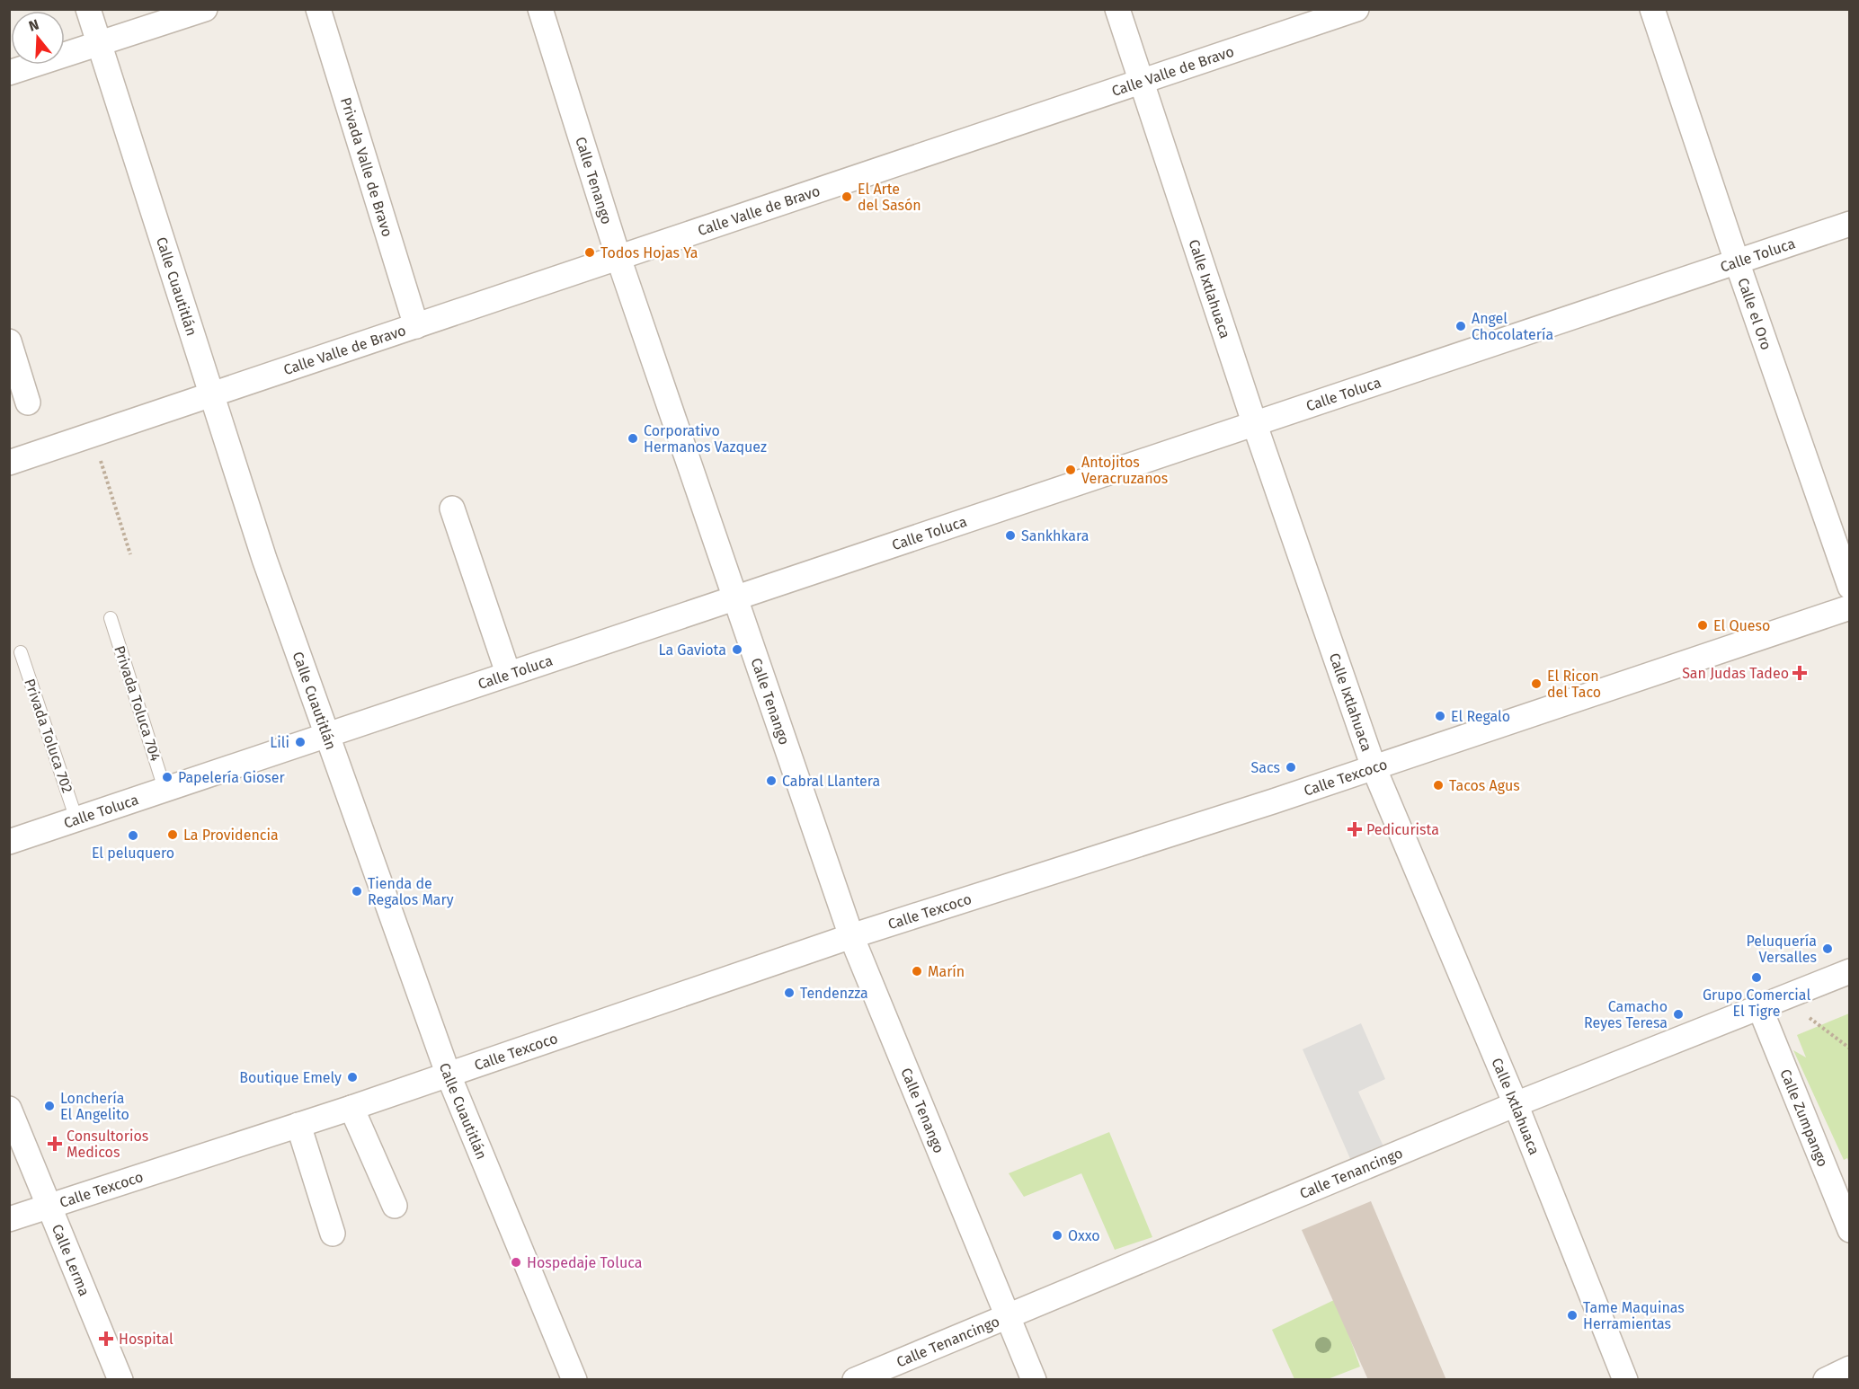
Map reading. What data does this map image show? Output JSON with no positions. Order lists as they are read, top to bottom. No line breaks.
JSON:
{"streets":{"street":["Calle Valle de Bravo","Privada Valle de Bravo","Calle Tenango","Calle Toluca","Calle Cuautitlán","Calle Ixtlahuaca","Calle el Oro","Calle Texcoco","Calle Zumpango","Calle Tenancingo","Calle Lerma"],"lane":["Privada Toluca 704","Privada Toluca 702"]},"crossings":[["Calle Valle de Bravo","Privada Valle de Bravo"],["Calle Valle de Bravo","Calle Tenango"],["Calle Valle de Bravo","Calle Cuautitlán"],["Calle Valle de Bravo","Calle Ixtlahuaca"],["Calle Tenango","Calle Toluca"],["Calle Tenango","Calle Texcoco"],["Calle Tenango","Calle Tenancingo"],["Calle Toluca","Calle Cuautitlán"],["Calle Toluca","Calle Ixtlahuaca"],["Calle Toluca","Calle el Oro"],["Calle Toluca","Privada Toluca 704"],["Calle Toluca","Privada Toluca 702"],["Calle Cuautitlán","Calle Texcoco"],["Calle Ixtlahuaca","Calle Texcoco"],["Calle Ixtlahuaca","Calle Tenancingo"],["Calle Texcoco","Calle Lerma"],["Calle Zumpango","Calle Tenancingo"]],"places":{"other":["El Arte del Sasón","Todos Hojas Ya","Angel Chocolatería","Corporativo Hermanos Vazquez","Antojitos Veracruzanos","Sankhkara","El Queso","La Gaviota","El Ricon del Taco","El Regalo","Lili","Sacs","Papelería Gioser","Cabral Llantera","Tacos Agus","La Providencia","El peluquero","Tienda de Regalos Mary","Peluquería Versalles","Marín","Grupo Comercial El Tigre","Tendenzza","Camacho Reyes Teresa","Boutique Emely","Lonchería El Angelito","Oxxo","Hospedaje Toluca","Tame Maquinas Herramientas"],"health":["San Judas Tadeo","Pedicurista","Consultorios Medicos","Hospital"]},"north":"top"}
